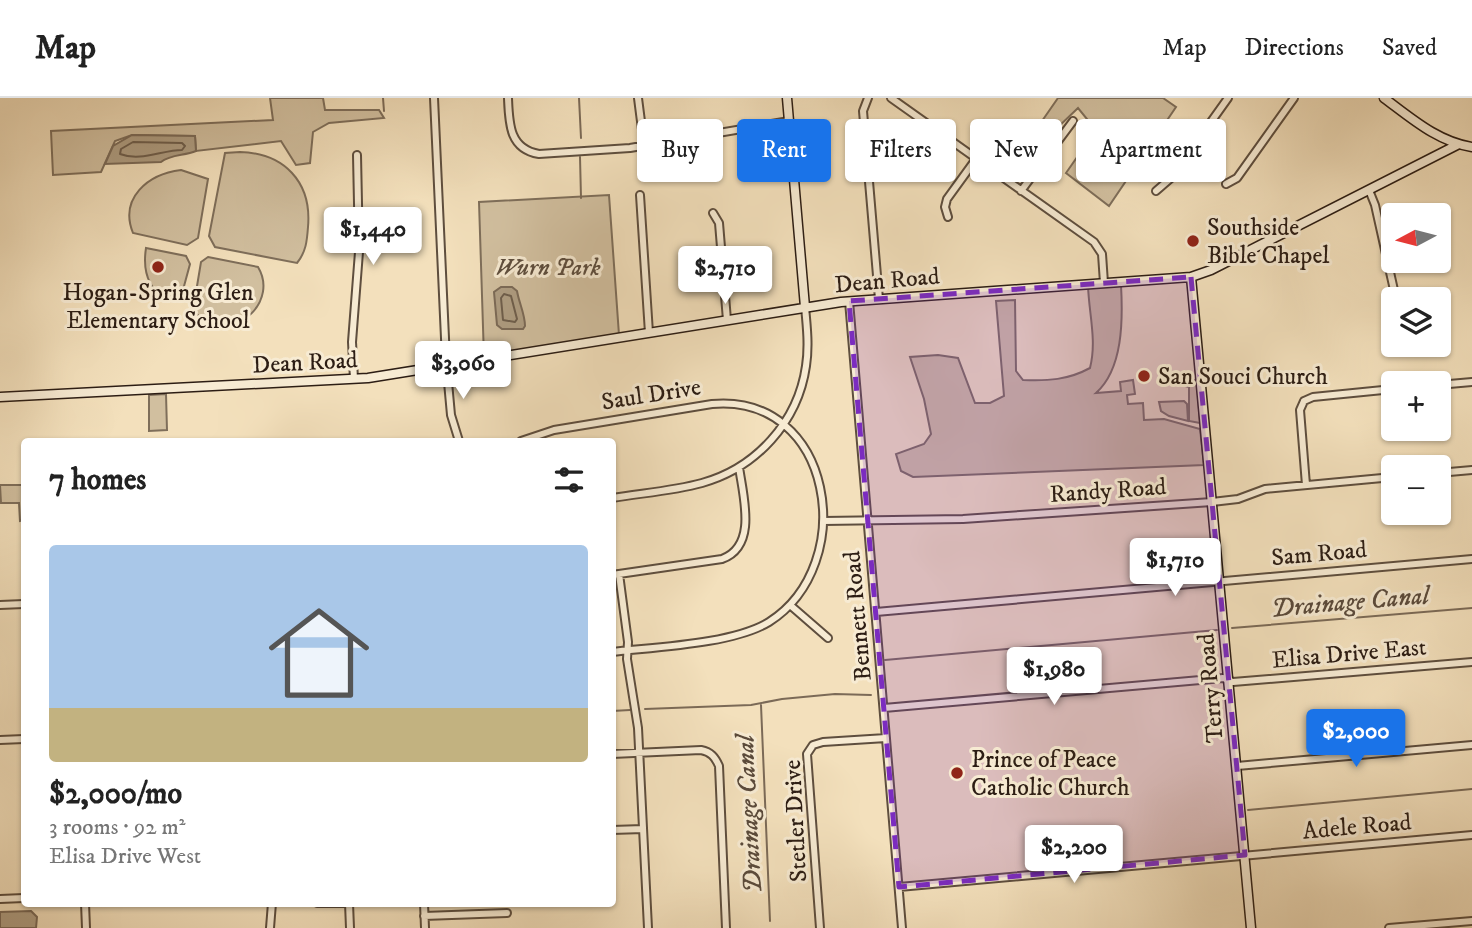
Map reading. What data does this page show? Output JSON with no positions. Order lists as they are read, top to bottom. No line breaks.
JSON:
{"streets":{"main road":["Dean Road","Terry Road"],"street":["Saul Drive","Randy Road","Sam Road","Bennett Road","Elisa Drive East","Stetler Drive","Adele Road"]},"crossings":[["Dean Road","Bennett Road"],["Dean Road","Terry Road"],["Randy Road","Bennett Road"],["Randy Road","Terry Road"],["Sam Road","Bennett Road"],["Sam Road","Terry Road"],["Bennett Road","Elisa Drive East"],["Bennett Road","Stetler Drive"],["Bennett Road","Adele Road"],["Elisa Drive East","Terry Road"],["Terry Road","Adele Road"]],"water":["Drainage Canal"],"parks":["Wurn Park"],"places":["Southside Bible Chapel","Hogan-Spring Glen Elementary School","San Souci Church","Prince of Peace Catholic Church"],"north":"left","page":{"header":"Map","nav":["Map","Directions","Saved"],"chip":["Buy","Rent","Filters","New","Apartment"],"map_buttons":["+","−"],"price":["$1,440","$2,710","$3,060","$1,710","$1,980","$2,000","$2,200"],"heading":"7 homes","list":[{"name":"$2,000/mo","note":"3 rooms · 92 m² · Elisa Drive West"}]}}
